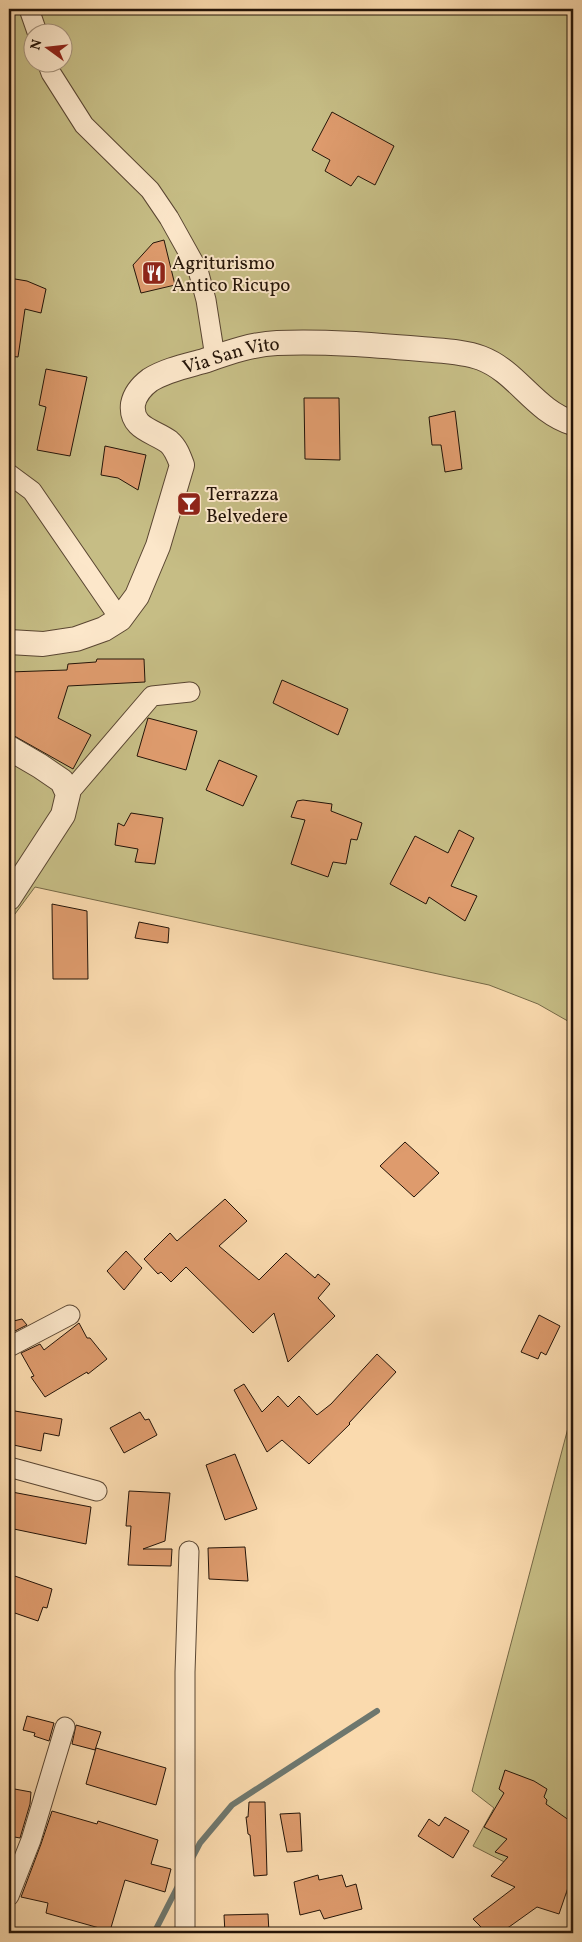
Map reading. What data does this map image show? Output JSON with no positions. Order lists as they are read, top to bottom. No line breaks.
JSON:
{"streets":{"street":["Via San Vito"]},"places":{"restaurant":["Agriturismo Antico Ricupo"],"bar":["Terrazza Belvedere"]},"north":"left"}
